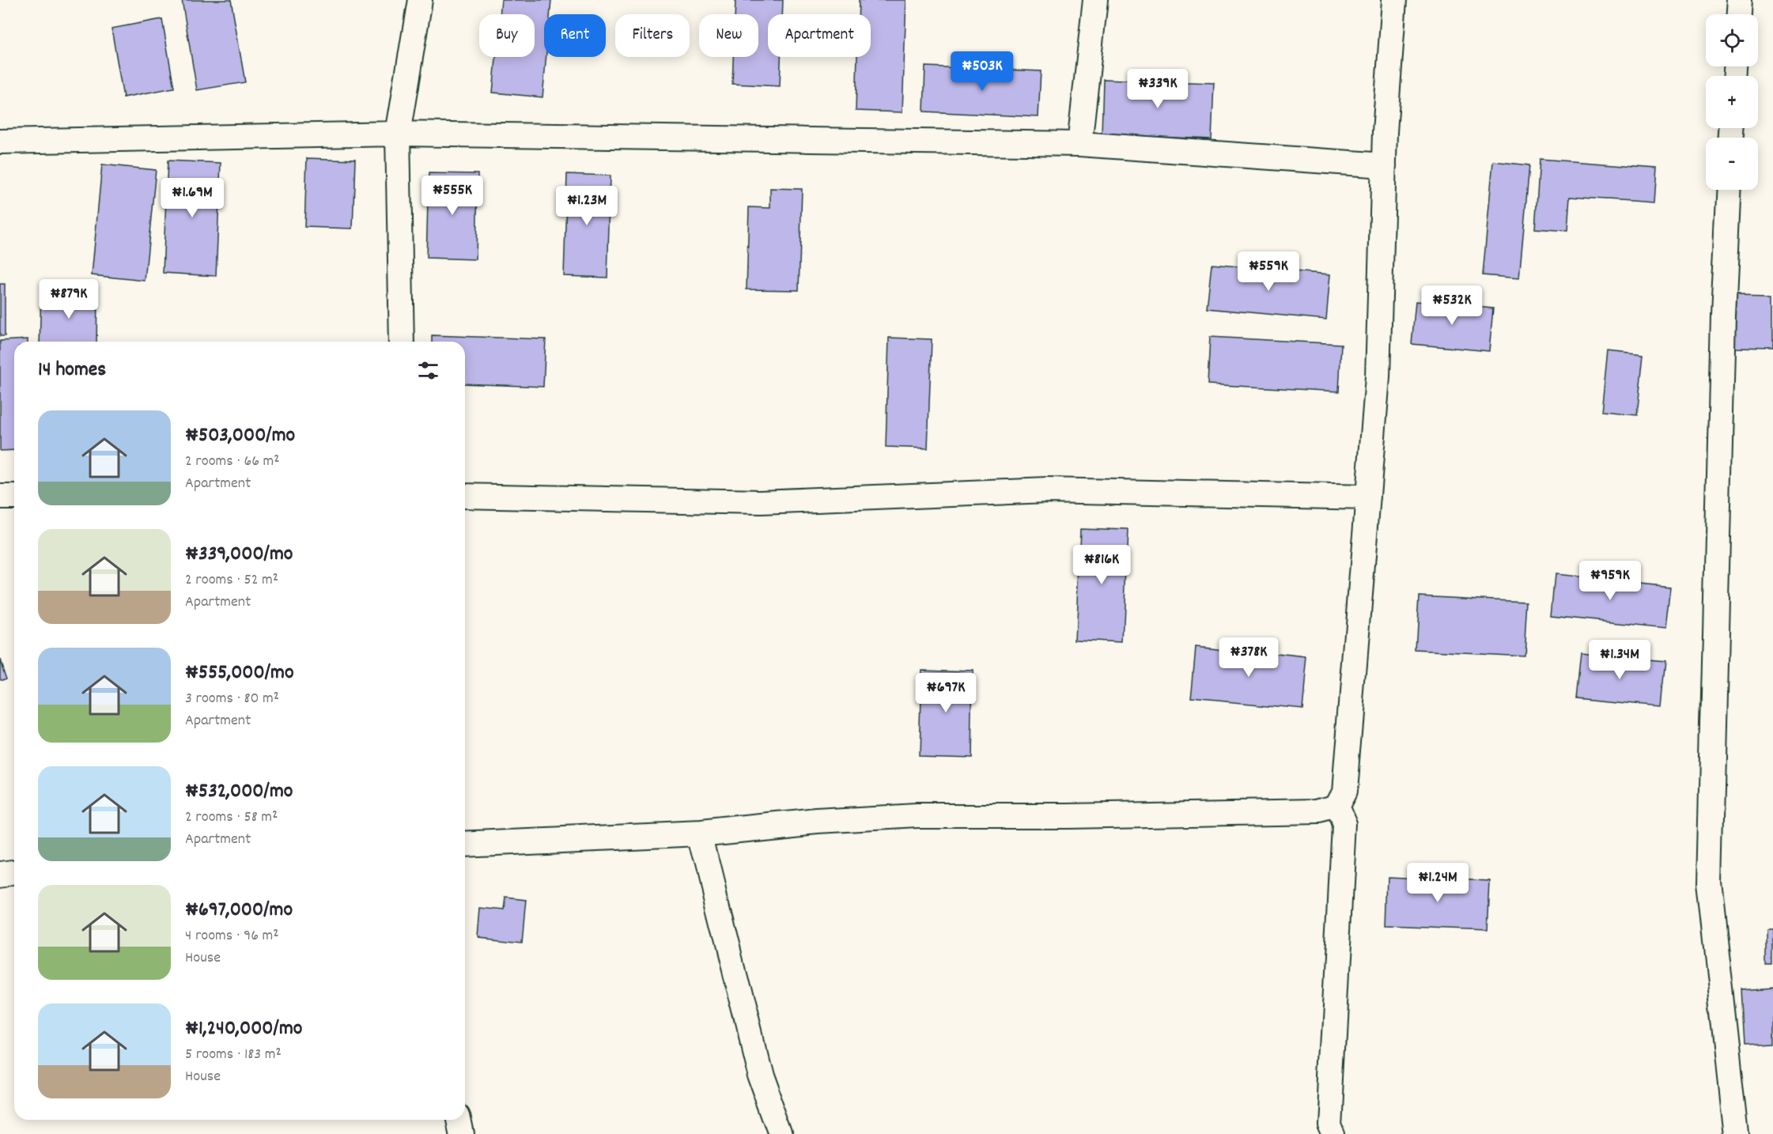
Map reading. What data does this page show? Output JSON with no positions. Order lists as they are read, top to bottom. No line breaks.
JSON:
{"page":{"map_buttons":["+","−"],"chip":["Buy","Rent","Filters","New","Apartment"],"price":["₦503K","₦339K","₦555K","₦1.69M","₦1.23M","₦559K","₦879K","₦532K","₦816K","₦959K","₦378K","₦1.34M","₦697K","₦1.24M"],"heading":"14 homes","list":[{"name":"₦503,000/mo","note":"2 rooms · 66 m² · Apartment"},{"name":"₦339,000/mo","note":"2 rooms · 52 m² · Apartment"},{"name":"₦555,000/mo","note":"3 rooms · 80 m² · Apartment"},{"name":"₦532,000/mo","note":"2 rooms · 58 m² · Apartment"},{"name":"₦697,000/mo","note":"4 rooms · 96 m² · House"},{"name":"₦1,240,000/mo","note":"5 rooms · 183 m² · House"}]}}
